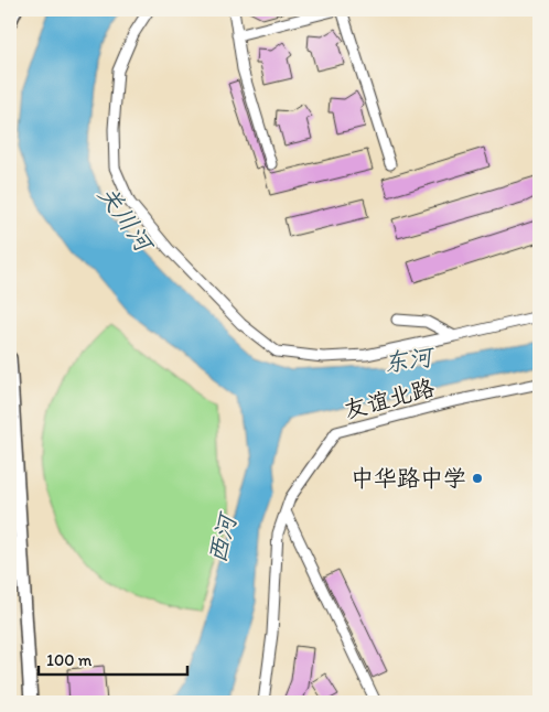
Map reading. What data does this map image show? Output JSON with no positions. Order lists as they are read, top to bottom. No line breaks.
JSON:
{"streets":{"street":["友谊北路"]},"water":["关川河","东河","西河"],"places":["中华路中学"],"scale_bar":"100 m"}
